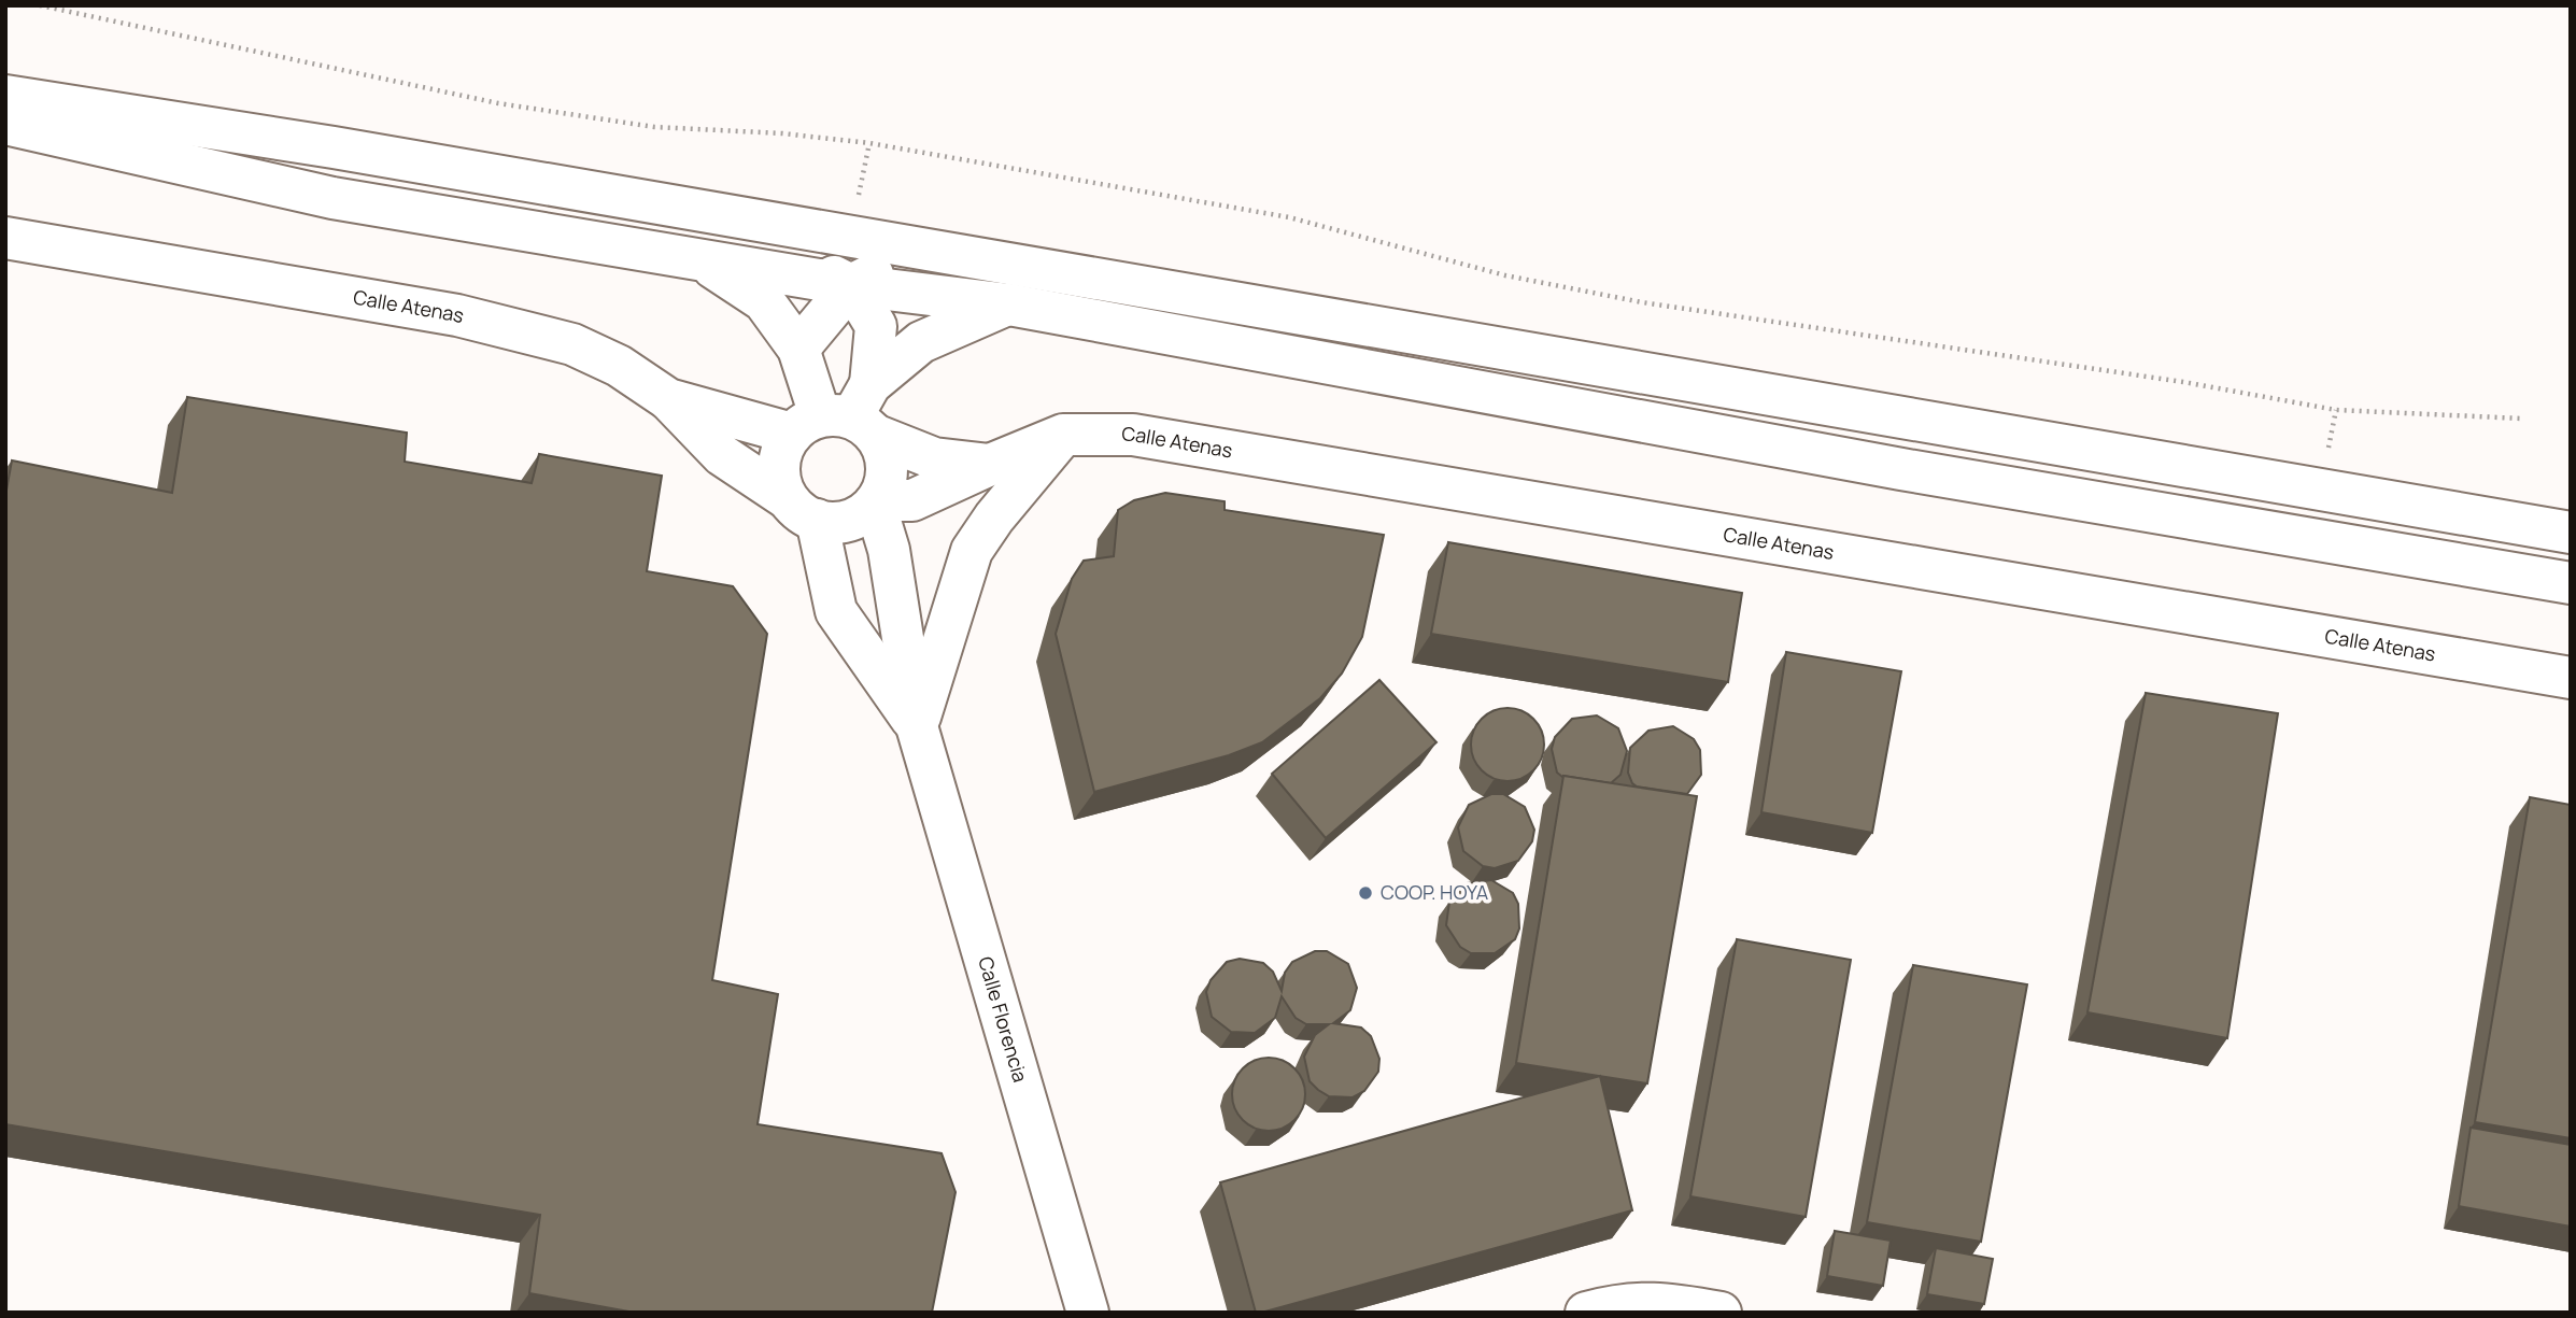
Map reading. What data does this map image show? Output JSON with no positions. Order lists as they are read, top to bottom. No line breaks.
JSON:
{"streets":{"main road":["Calle Atenas","Calle Florencia"]},"crossings":[["Calle Atenas","Calle Florencia"]],"places":["COOP. HOYA"]}
